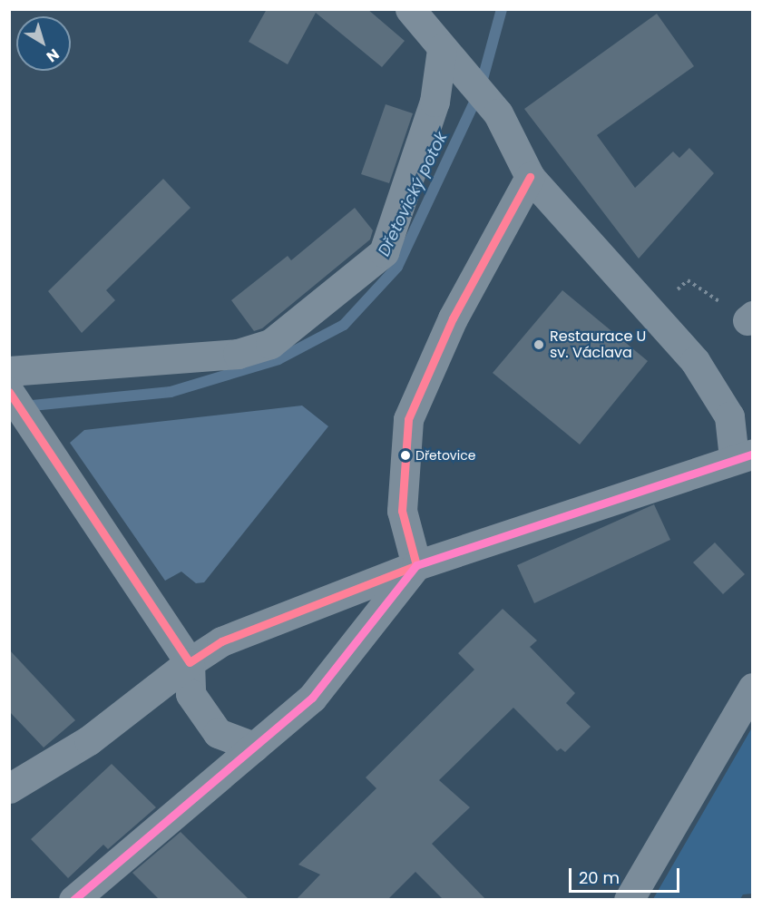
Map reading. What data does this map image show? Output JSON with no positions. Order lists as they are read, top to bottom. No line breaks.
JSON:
{"water":["Dřetovický potok"],"places":["Restaurace U sv. Václava","Dřetovice"],"scale_bar":"20 m","north":"bottom right"}
